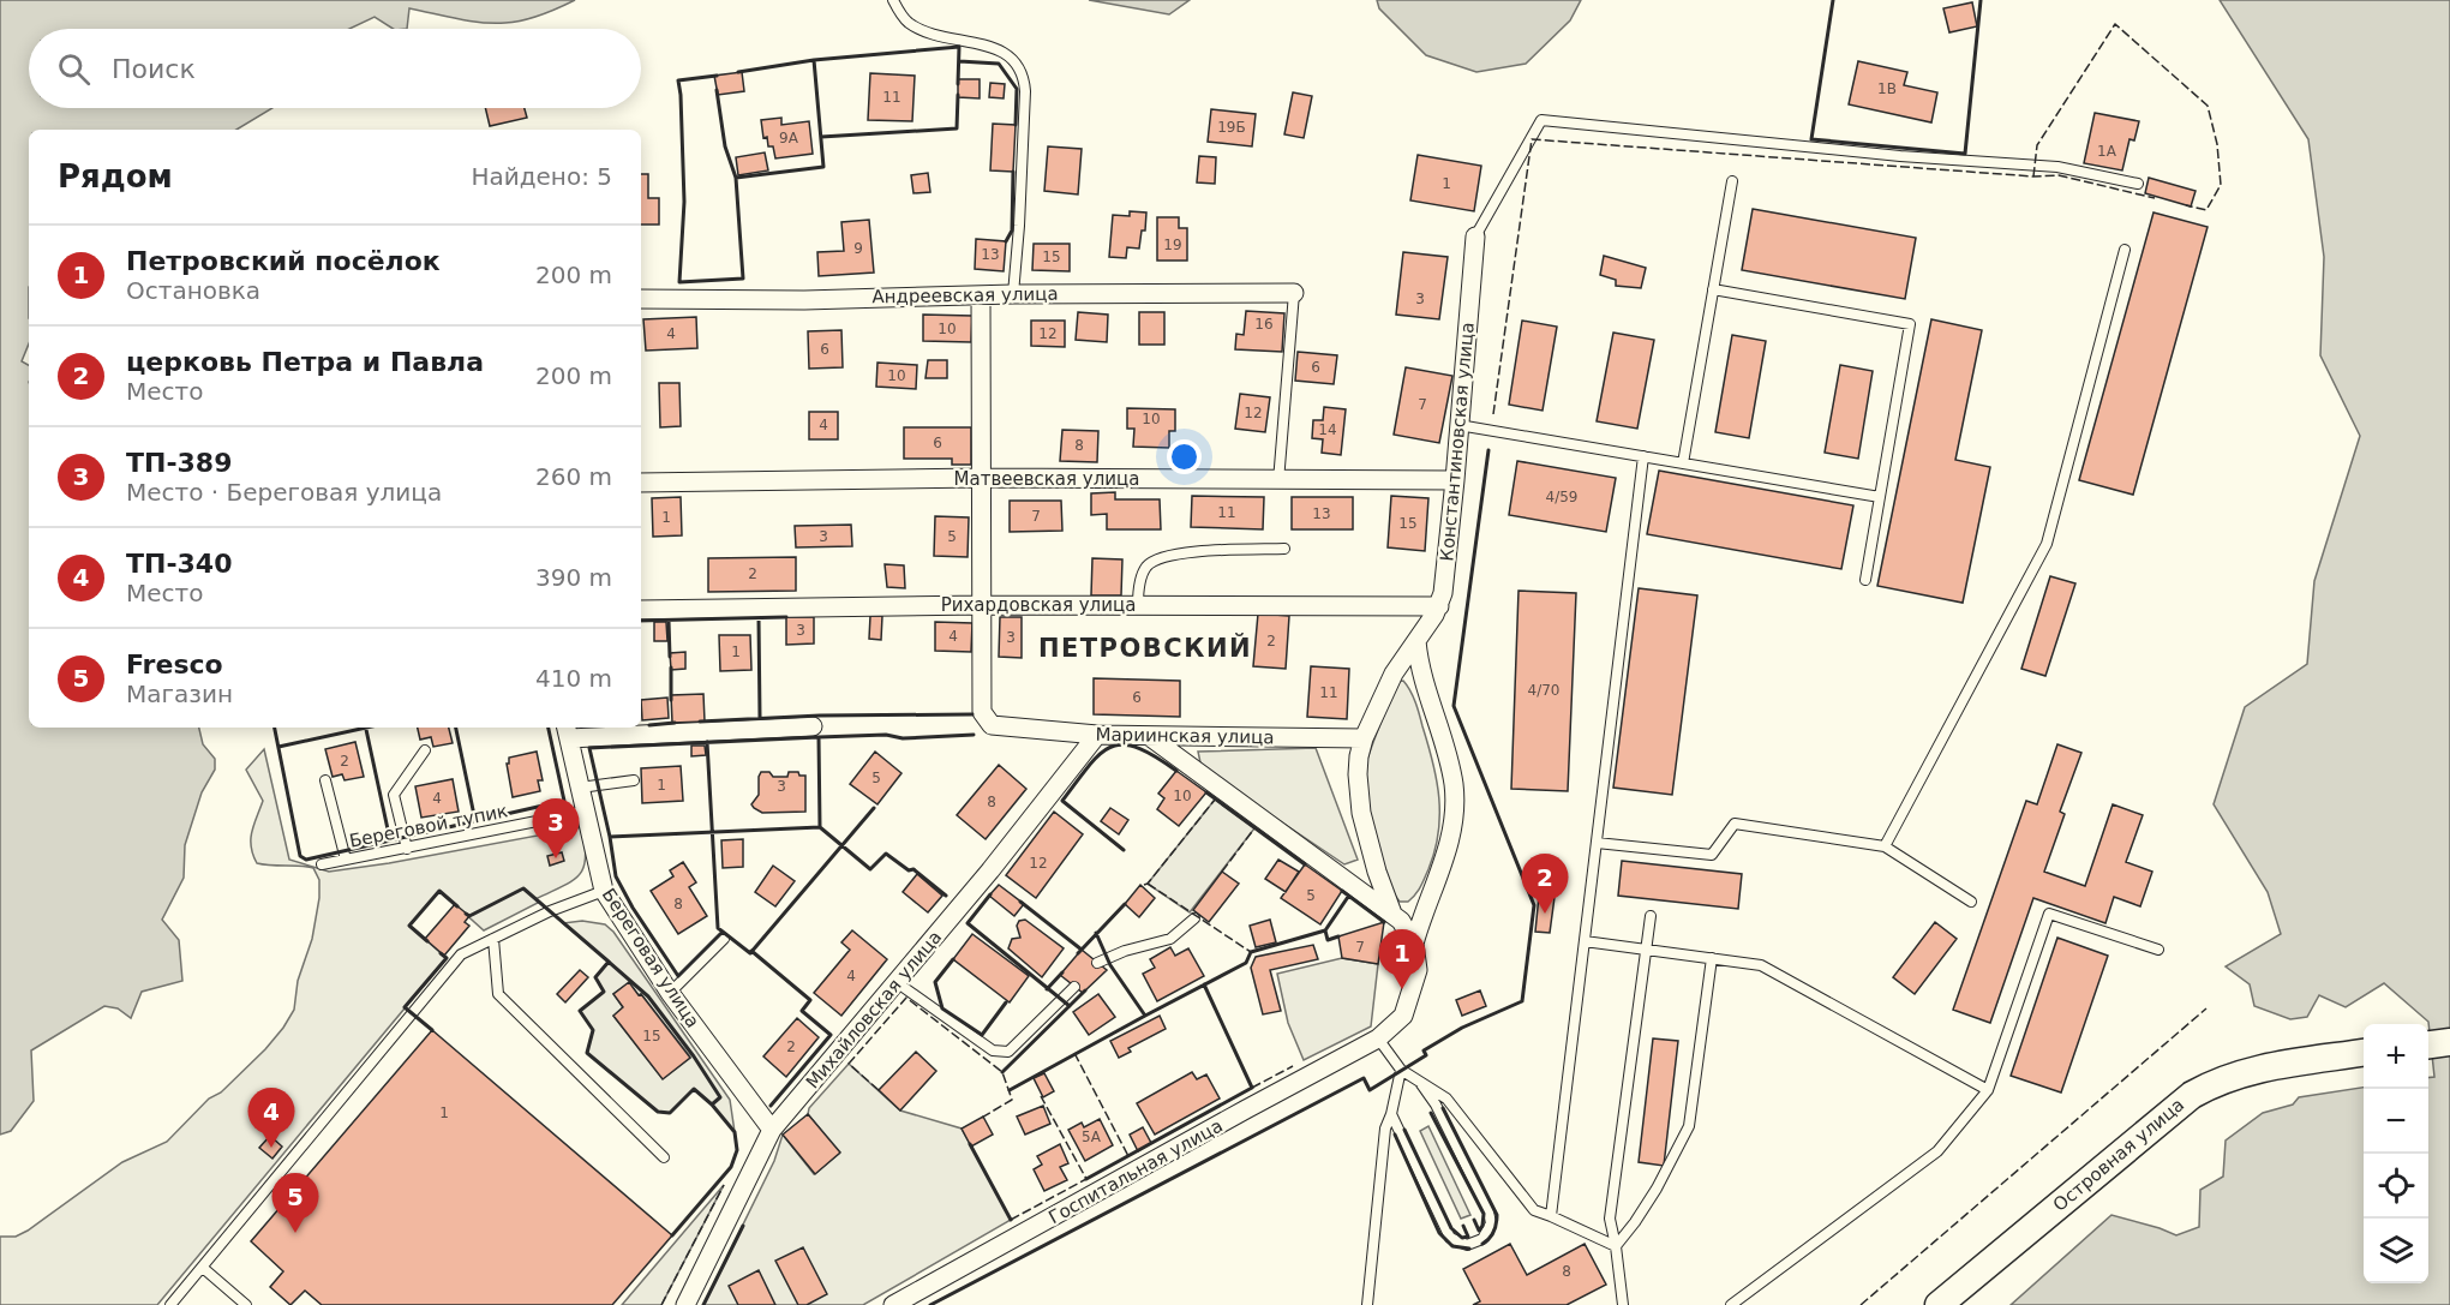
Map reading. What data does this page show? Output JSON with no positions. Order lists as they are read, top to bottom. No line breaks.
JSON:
{"streets":{"main road":["Островная улица"],"street":["Андреевская улица","Константиновская улица","Матвеевская улица","Рихардовская улица","Мариинская улица","Береговая улица","Михайловская улица","Госпитальная улица"],"lane":["Береговой тупик"]},"crossings":[["Константиновская улица","Матвеевская улица"],["Константиновская улица","Рихардовская улица"],["Константиновская улица","Мариинская улица"],["Рихардовская улица","Мариинская улица"],["Мариинская улица","Михайловская улица"],["Береговой тупик","Береговая улица"],["Береговая улица","Михайловская улица"]],"districts":["ПЕТРОВСКИЙ"],"house_numbers":["1В","11","19Б","9А","1А","1","19","9","13","15","3","16","10","4","12","6","6","10","7","12","10","4","14","6","8","4/59","11","13","7","1","15","3","5","2","3","4","3","2","1","4/70","11","6","2","5","1","3","10","4","8","12","5","8","7","4","15","2","1","5А","8"],"page":{"search":"Поиск","heading":["Рядом","Найдено: 5"],"list":[{"mark":"1","name":"Петровский посёлок","note":"Остановка","value":"200 m"},{"mark":"2","name":"церковь Петра и Павла","note":"Место","value":"200 m"},{"mark":"3","name":"ТП-389","note":"Место · Береговая улица","value":"260 m"},{"mark":"4","name":"ТП-340","note":"Место","value":"390 m"},{"mark":"5","name":"Fresco","note":"Магазин","value":"410 m"}],"pins":["3","2","1","4","5"],"map_buttons":["+","−"]}}
